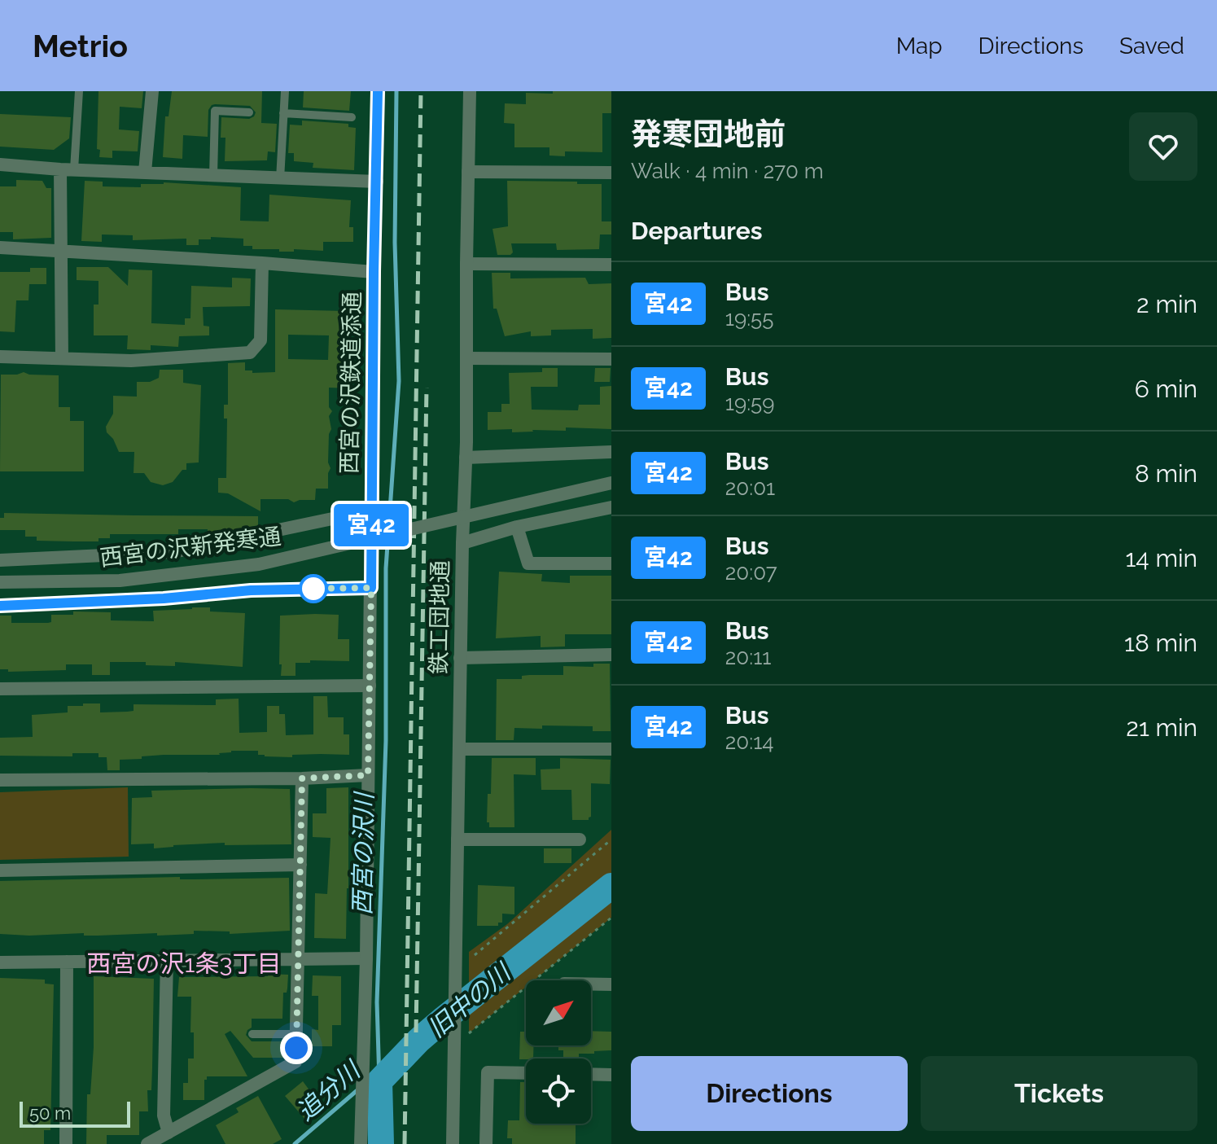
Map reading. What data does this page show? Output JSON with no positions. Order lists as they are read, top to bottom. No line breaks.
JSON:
{"streets":{"street":["西宮の沢鉄道添通","西宮の沢新発寒通","鉄工団地通"]},"districts":["西宮の沢1条3丁目"],"water":["西宮の沢川","旧中の川","追分川"],"lines":["bus line 宮42"],"scale_bar":"50 m","north":"top right","page":{"header":"Metrio","nav":["Map","Directions","Saved"],"on_map":"宮42","heading":[["発寒団地前","Walk · 4 min · 270 m"],"Departures"],"list":[{"mark":"宮42","name":"Bus","note":"19:55","value":"2 min"},{"mark":"宮42","name":"Bus","note":"19:59","value":"6 min"},{"mark":"宮42","name":"Bus","note":"20:01","value":"8 min"},{"mark":"宮42","name":"Bus","note":"20:07","value":"14 min"},{"mark":"宮42","name":"Bus","note":"20:11","value":"18 min"},{"mark":"宮42","name":"Bus","note":"20:14","value":"21 min"}],"buttons":["Directions","Tickets"],"scale":"50 m"}}
